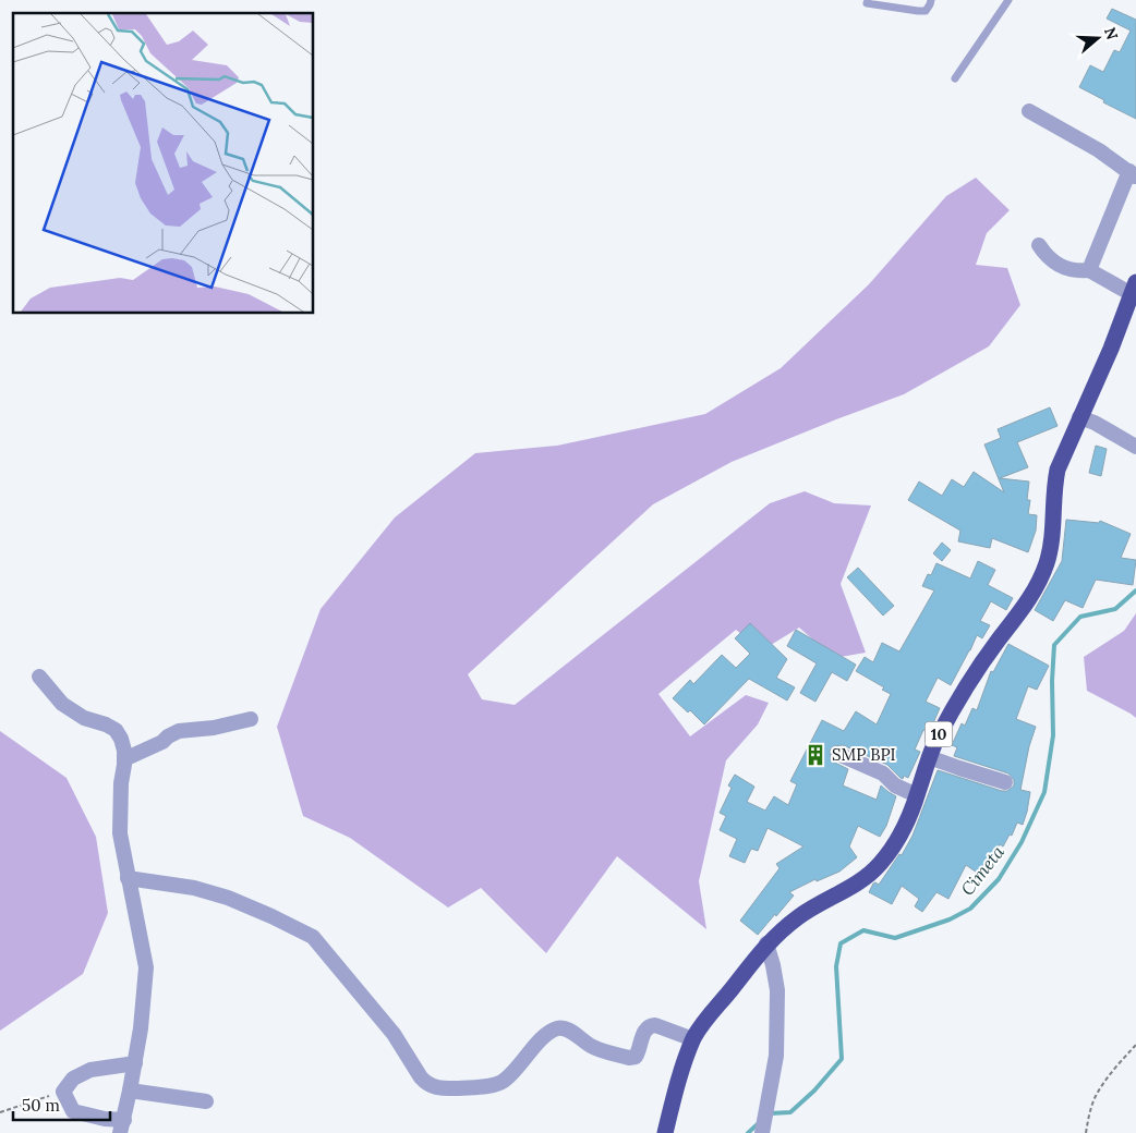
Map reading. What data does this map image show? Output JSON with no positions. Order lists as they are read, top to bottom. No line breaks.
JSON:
{"streets":{"highway":["10"]},"water":["Cimeta"],"places":{"building":["SMP BPI"]},"scale_bar":"50 m","north":"right"}
